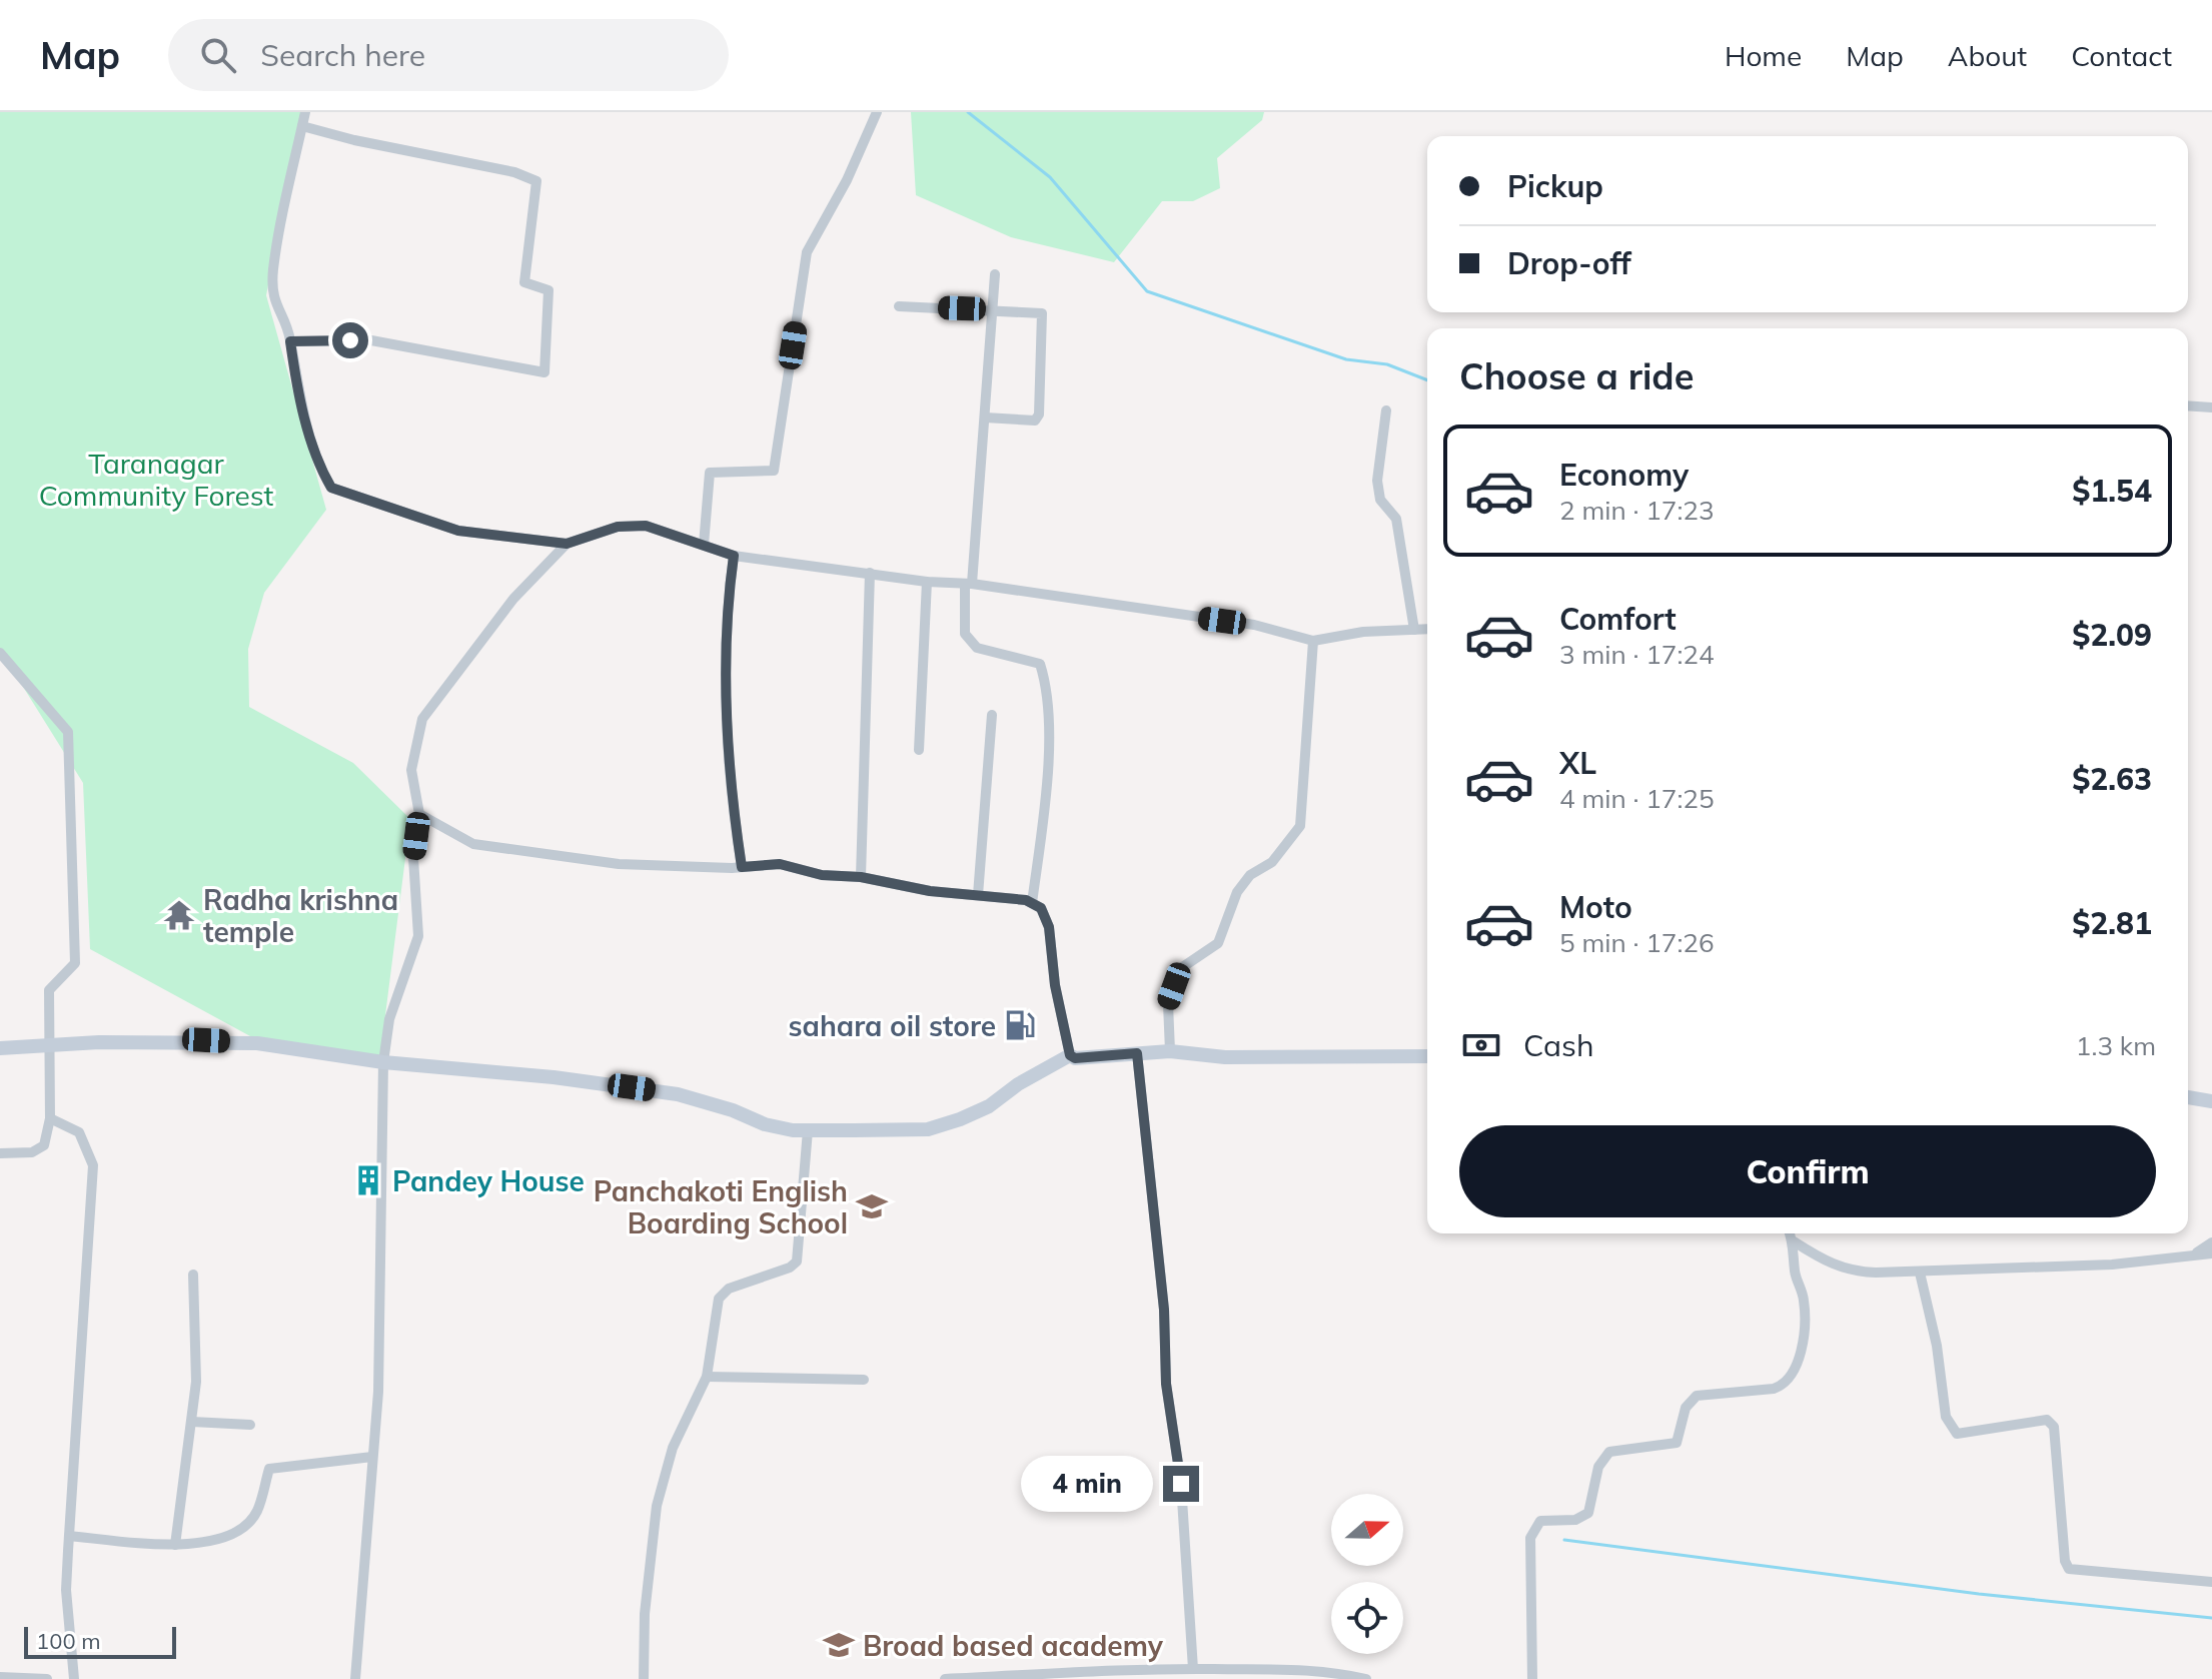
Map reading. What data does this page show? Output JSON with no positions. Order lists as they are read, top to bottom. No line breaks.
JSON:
{"parks":["Taranagar Community Forest"],"places":{"temple":["Radha krishna temple"],"fuel station":["sahara oil store"],"building":["Pandey House"],"school or university":["Panchakoti English Boarding School","Broad based academy"]},"scale_bar":"100 m","north":"right","page":{"header":"Map","search":"Search here","nav":["Home","Map","About","Contact"],"banner":["Pickup","Drop-off"],"heading":"Choose a ride","list":[{"name":"Economy","note":"2 min · 17:23","value":"$1.54"},{"name":"Comfort","note":"3 min · 17:24","value":"$2.09"},{"name":"XL","note":"4 min · 17:25","value":"$2.63"},{"name":"Moto","note":"5 min · 17:26","value":"$2.81"}],"pay":["Cash","1.3 km"],"buttons":"Confirm","bubble":"4 min","scale":"100 m"}}
